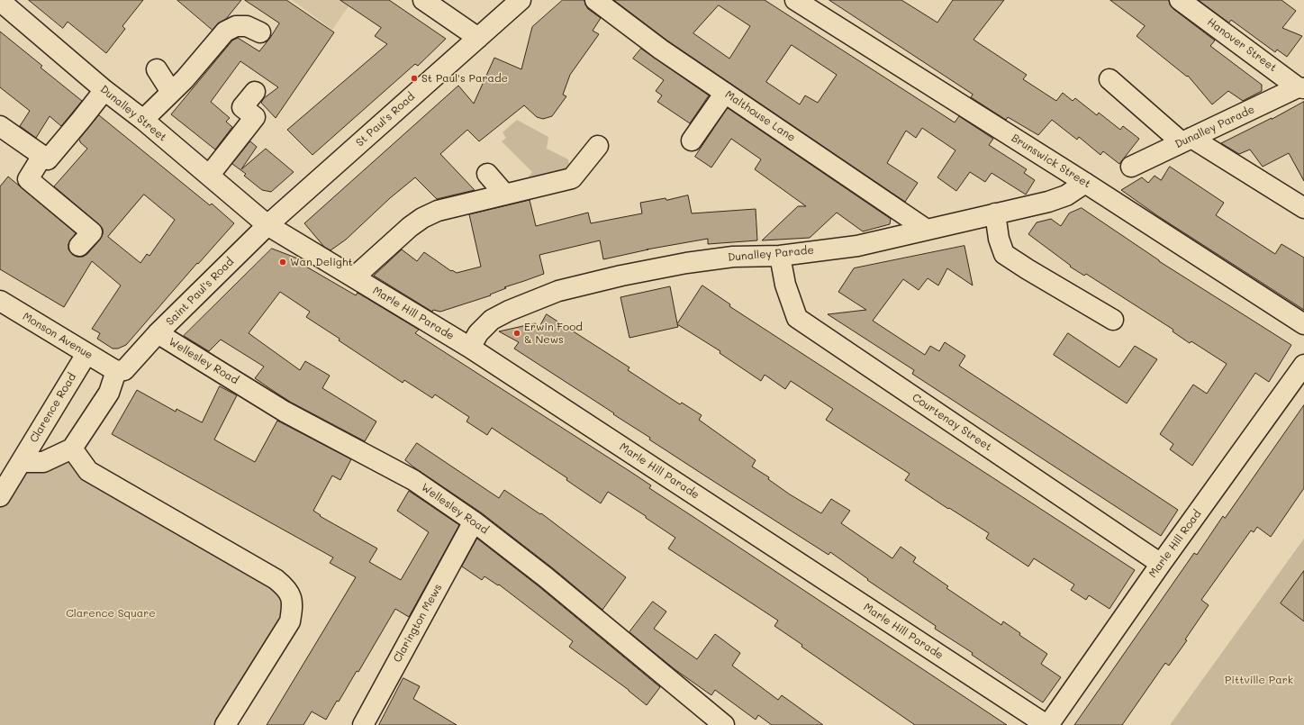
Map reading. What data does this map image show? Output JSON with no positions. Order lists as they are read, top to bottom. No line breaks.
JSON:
{"streets":{"street":["Hanover Street","Dunalley Street","Malthouse Lane","St Paul's Road","Dunalley Parade","Brunswick Street","Saint Paul's Road","Marle Hill Parade","Monson Avenue","Wellesley Road","Clarence Road","Courtenay Street","Marle Hill Road","Clarington Mews"]},"crossings":[["Hanover Street","Dunalley Parade"],["Dunalley Street","St Paul's Road"],["Dunalley Street","Saint Paul's Road"],["Dunalley Street","Marle Hill Parade"],["Malthouse Lane","Dunalley Parade"],["St Paul's Road","Saint Paul's Road"],["St Paul's Road","Marle Hill Parade"],["Dunalley Parade","Brunswick Street"],["Dunalley Parade","Marle Hill Parade"],["Dunalley Parade","Courtenay Street"],["Saint Paul's Road","Marle Hill Parade"],["Saint Paul's Road","Monson Avenue"],["Saint Paul's Road","Wellesley Road"],["Marle Hill Parade","Marle Hill Road"],["Monson Avenue","Clarence Road"],["Wellesley Road","Clarington Mews"],["Courtenay Street","Marle Hill Road"]],"parks":["Clarence Square","Pittville Park"],"places":["St Paul's Parade","Wan Delight","Erwin Food & News"]}
